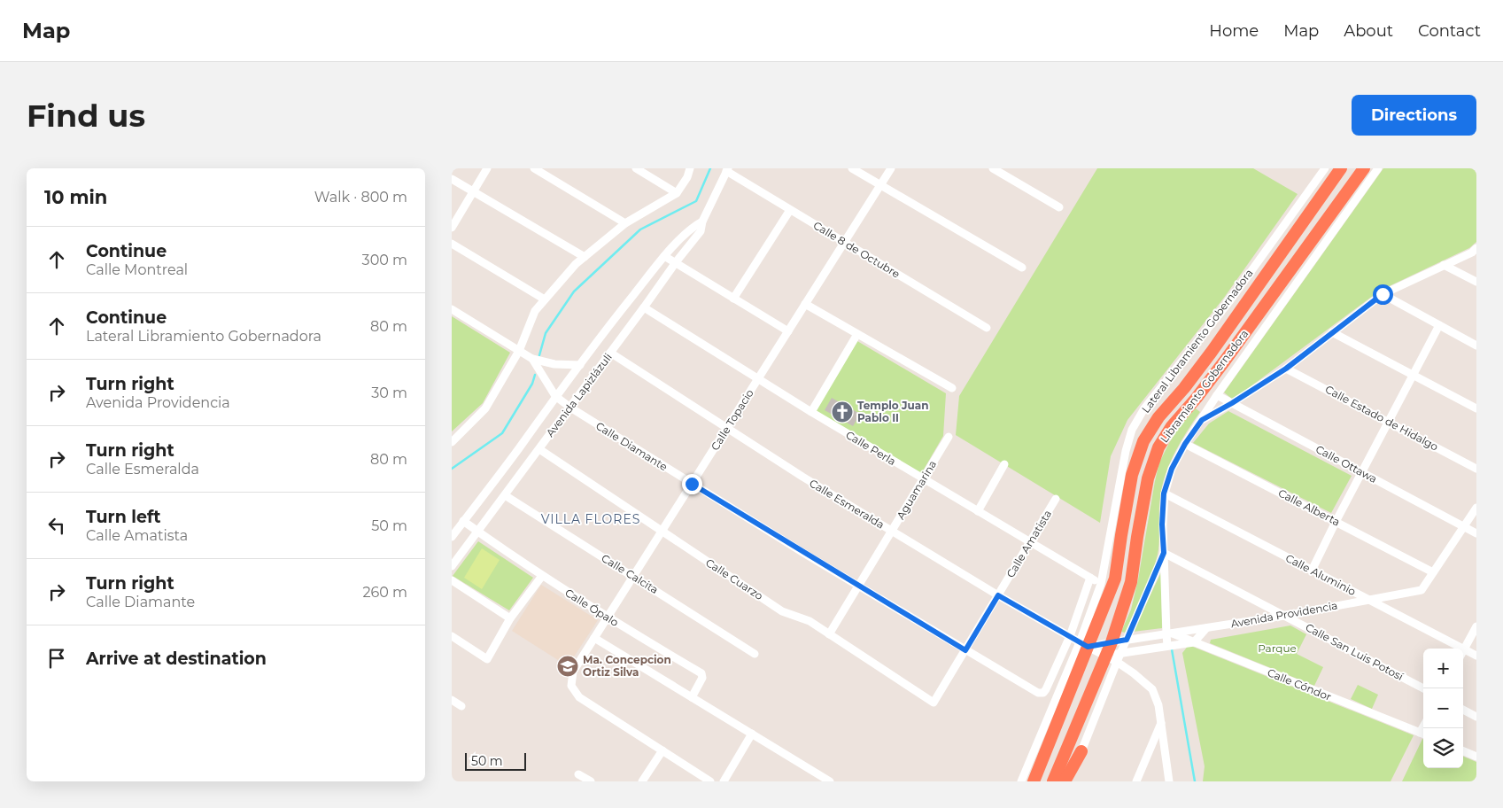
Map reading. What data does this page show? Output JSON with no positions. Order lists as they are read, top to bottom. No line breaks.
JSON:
{"streets":{"highway":["Libramiento Gobernadora"],"street":["Calle 8 de Octubre","Lateral Libramiento Gobernadora","Avenida Lapizlázuli","Calle Estado de Hidalgo","Calle Topacio","Calle Diamante","Calle Perla","Calle Ottawa","Aguamarina","Calle Esmeralda","Calle Alberta","Calle Amatista","Calle Calcita","Calle Aluminio","Calle Cuarzo","Calle Ópalo","Avenida Providencia","Calle San Luis Potosí","Calle Cóndor"]},"crossings":[["Calle 8 de Octubre","Avenida Lapizlázuli"],["Calle 8 de Octubre","Calle Topacio"],["Lateral Libramiento Gobernadora","Libramiento Gobernadora"],["Lateral Libramiento Gobernadora","Calle Perla"],["Lateral Libramiento Gobernadora","Calle Esmeralda"],["Lateral Libramiento Gobernadora","Avenida Providencia"],["Libramiento Gobernadora","Calle Esmeralda"],["Libramiento Gobernadora","Avenida Providencia"],["Avenida Lapizlázuli","Calle Diamante"],["Avenida Lapizlázuli","Calle Perla"],["Avenida Lapizlázuli","Calle Esmeralda"],["Avenida Lapizlázuli","Calle Calcita"],["Avenida Lapizlázuli","Calle Cuarzo"],["Avenida Lapizlázuli","Calle Ópalo"],["Calle Topacio","Calle Diamante"],["Calle Topacio","Calle Perla"],["Calle Topacio","Calle Esmeralda"],["Calle Topacio","Calle Calcita"],["Calle Topacio","Calle Cuarzo"],["Calle Topacio","Calle Ópalo"],["Calle Diamante","Aguamarina"],["Calle Diamante","Calle Esmeralda"],["Calle Diamante","Calle Amatista"],["Calle Perla","Aguamarina"],["Calle Perla","Calle Amatista"],["Calle Ottawa","Avenida Providencia"],["Aguamarina","Calle Esmeralda"],["Aguamarina","Calle Cuarzo"],["Calle Esmeralda","Calle Amatista"],["Calle Esmeralda","Avenida Providencia"],["Calle Alberta","Avenida Providencia"],["Calle Amatista","Calle Cuarzo"],["Calle Aluminio","Avenida Providencia"],["Avenida Providencia","Calle San Luis Potosí"],["Avenida Providencia","Calle Cóndor"]],"districts":["VILLA FLORES"],"parks":["Parque"],"places":{"church":["Templo Juan Pablo II"],"school or university":["Ma. Concepcion Ortiz Silva"]},"scale_bar":"50 m","page":{"header":"Map","nav":["Home","Map","About","Contact"],"buttons":"Directions","title":"Find us","heading":["10 min","Walk · 800 m"],"list":[["Continue","Calle Montreal","300 m"],["Continue","Lateral Libramiento Gobernadora","80 m"],["Turn right","Avenida Providencia","30 m"],["Turn right","Calle Esmeralda","80 m"],["Turn left","Calle Amatista","50 m"],["Turn right","Calle Diamante","260 m"],"Arrive at destination"],"map_buttons":["+","−"],"scale":"50 m"}}
